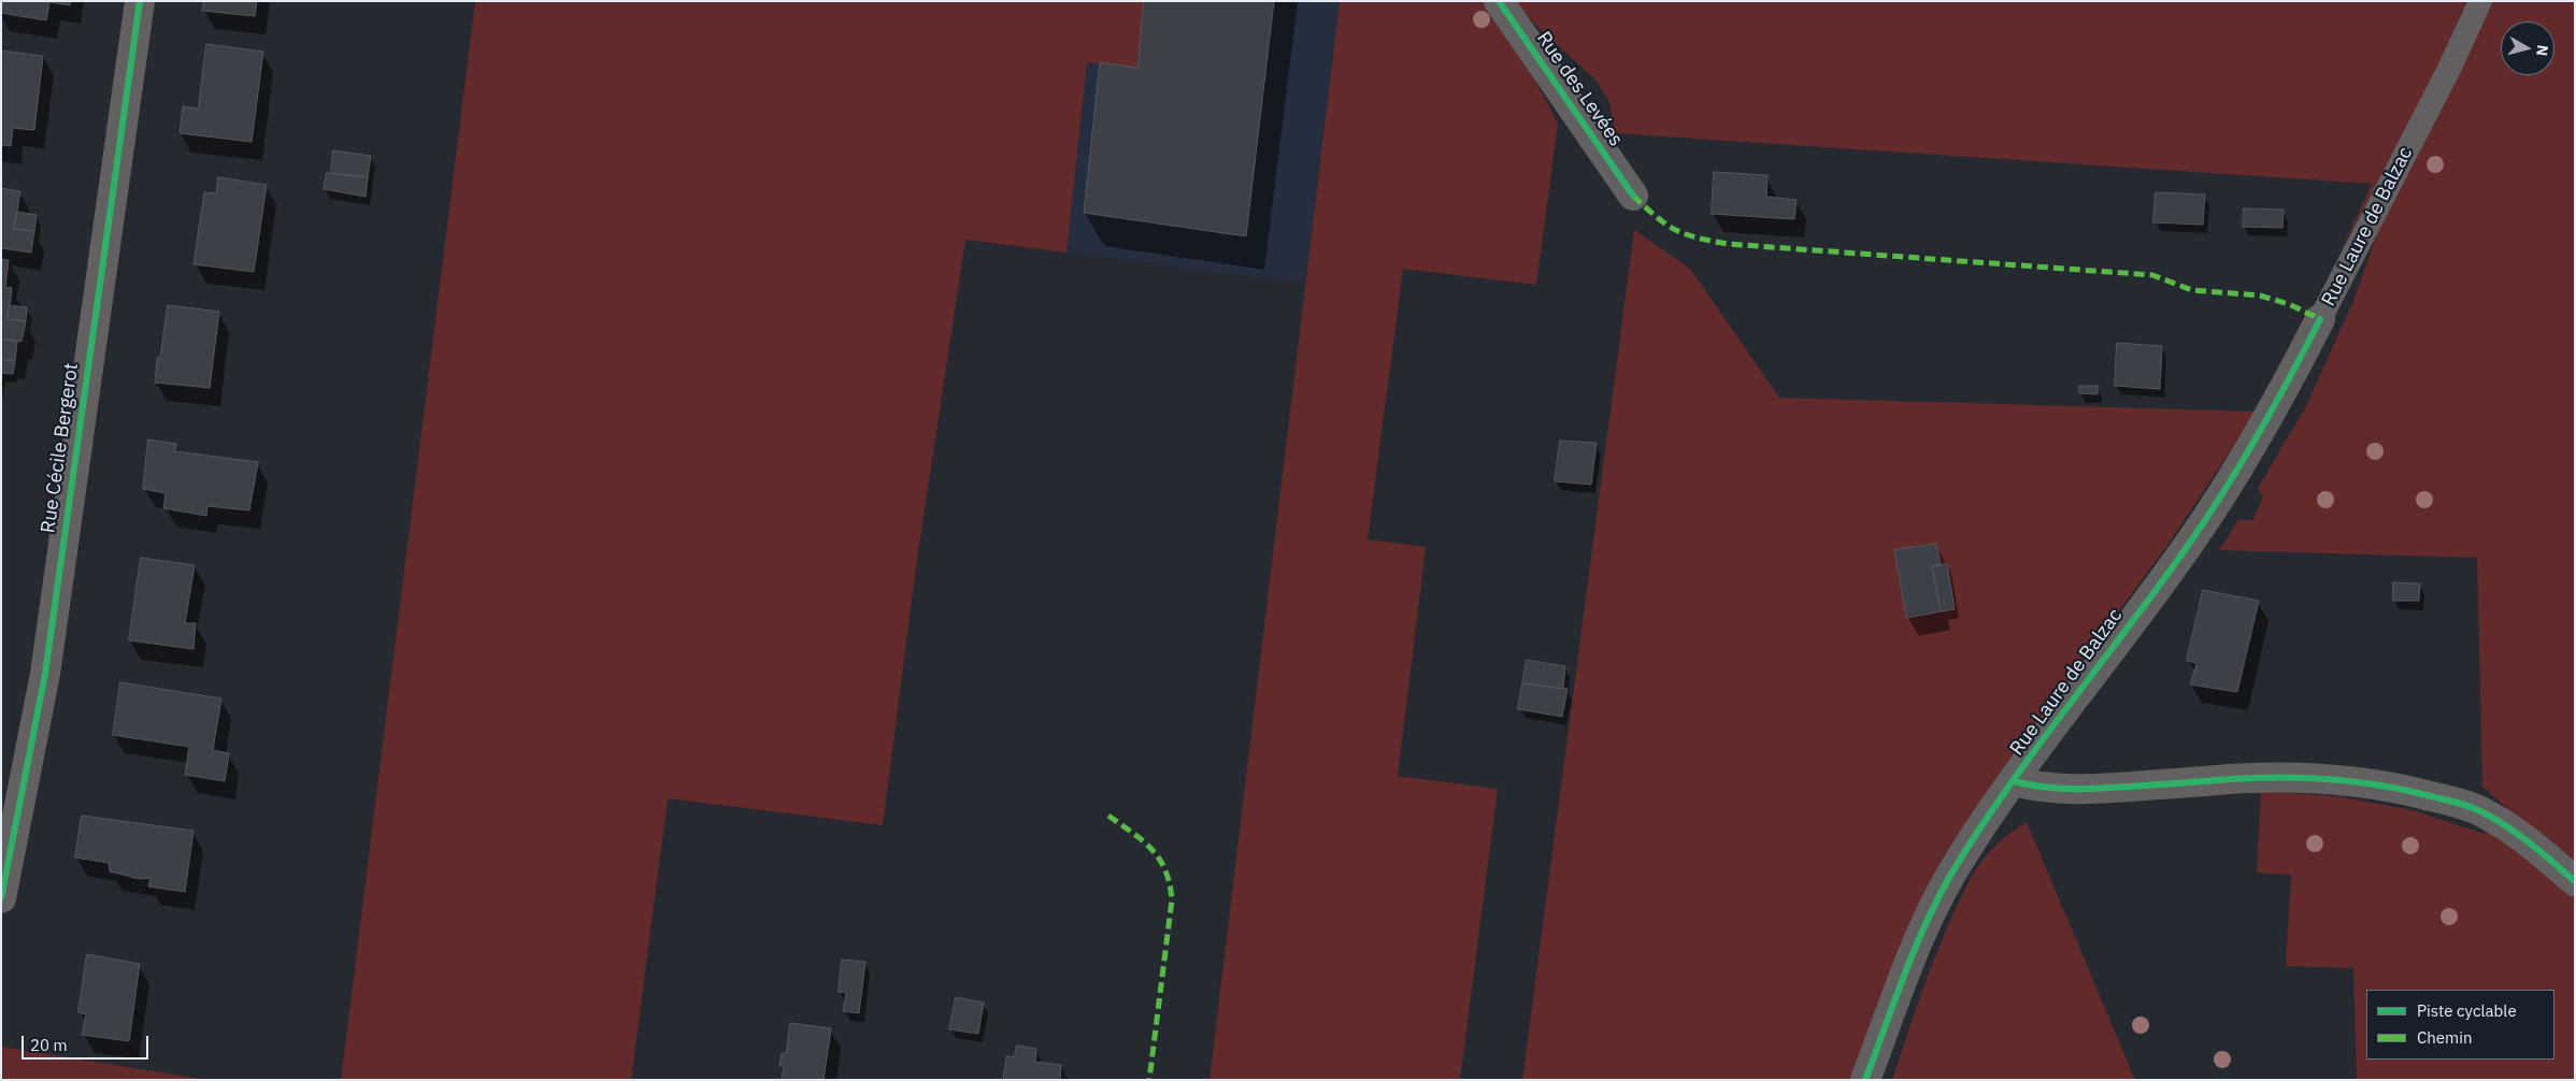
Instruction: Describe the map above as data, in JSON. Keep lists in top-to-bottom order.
{
  "streets": {
    "street": ["Rue des Levées", "Rue Laure de Balzac", "Rue Cécile Bergerot"]
  },
  "legend": ["Piste cyclable", "Chemin"],
  "scale_bar": "20 m",
  "north": "right"
}
